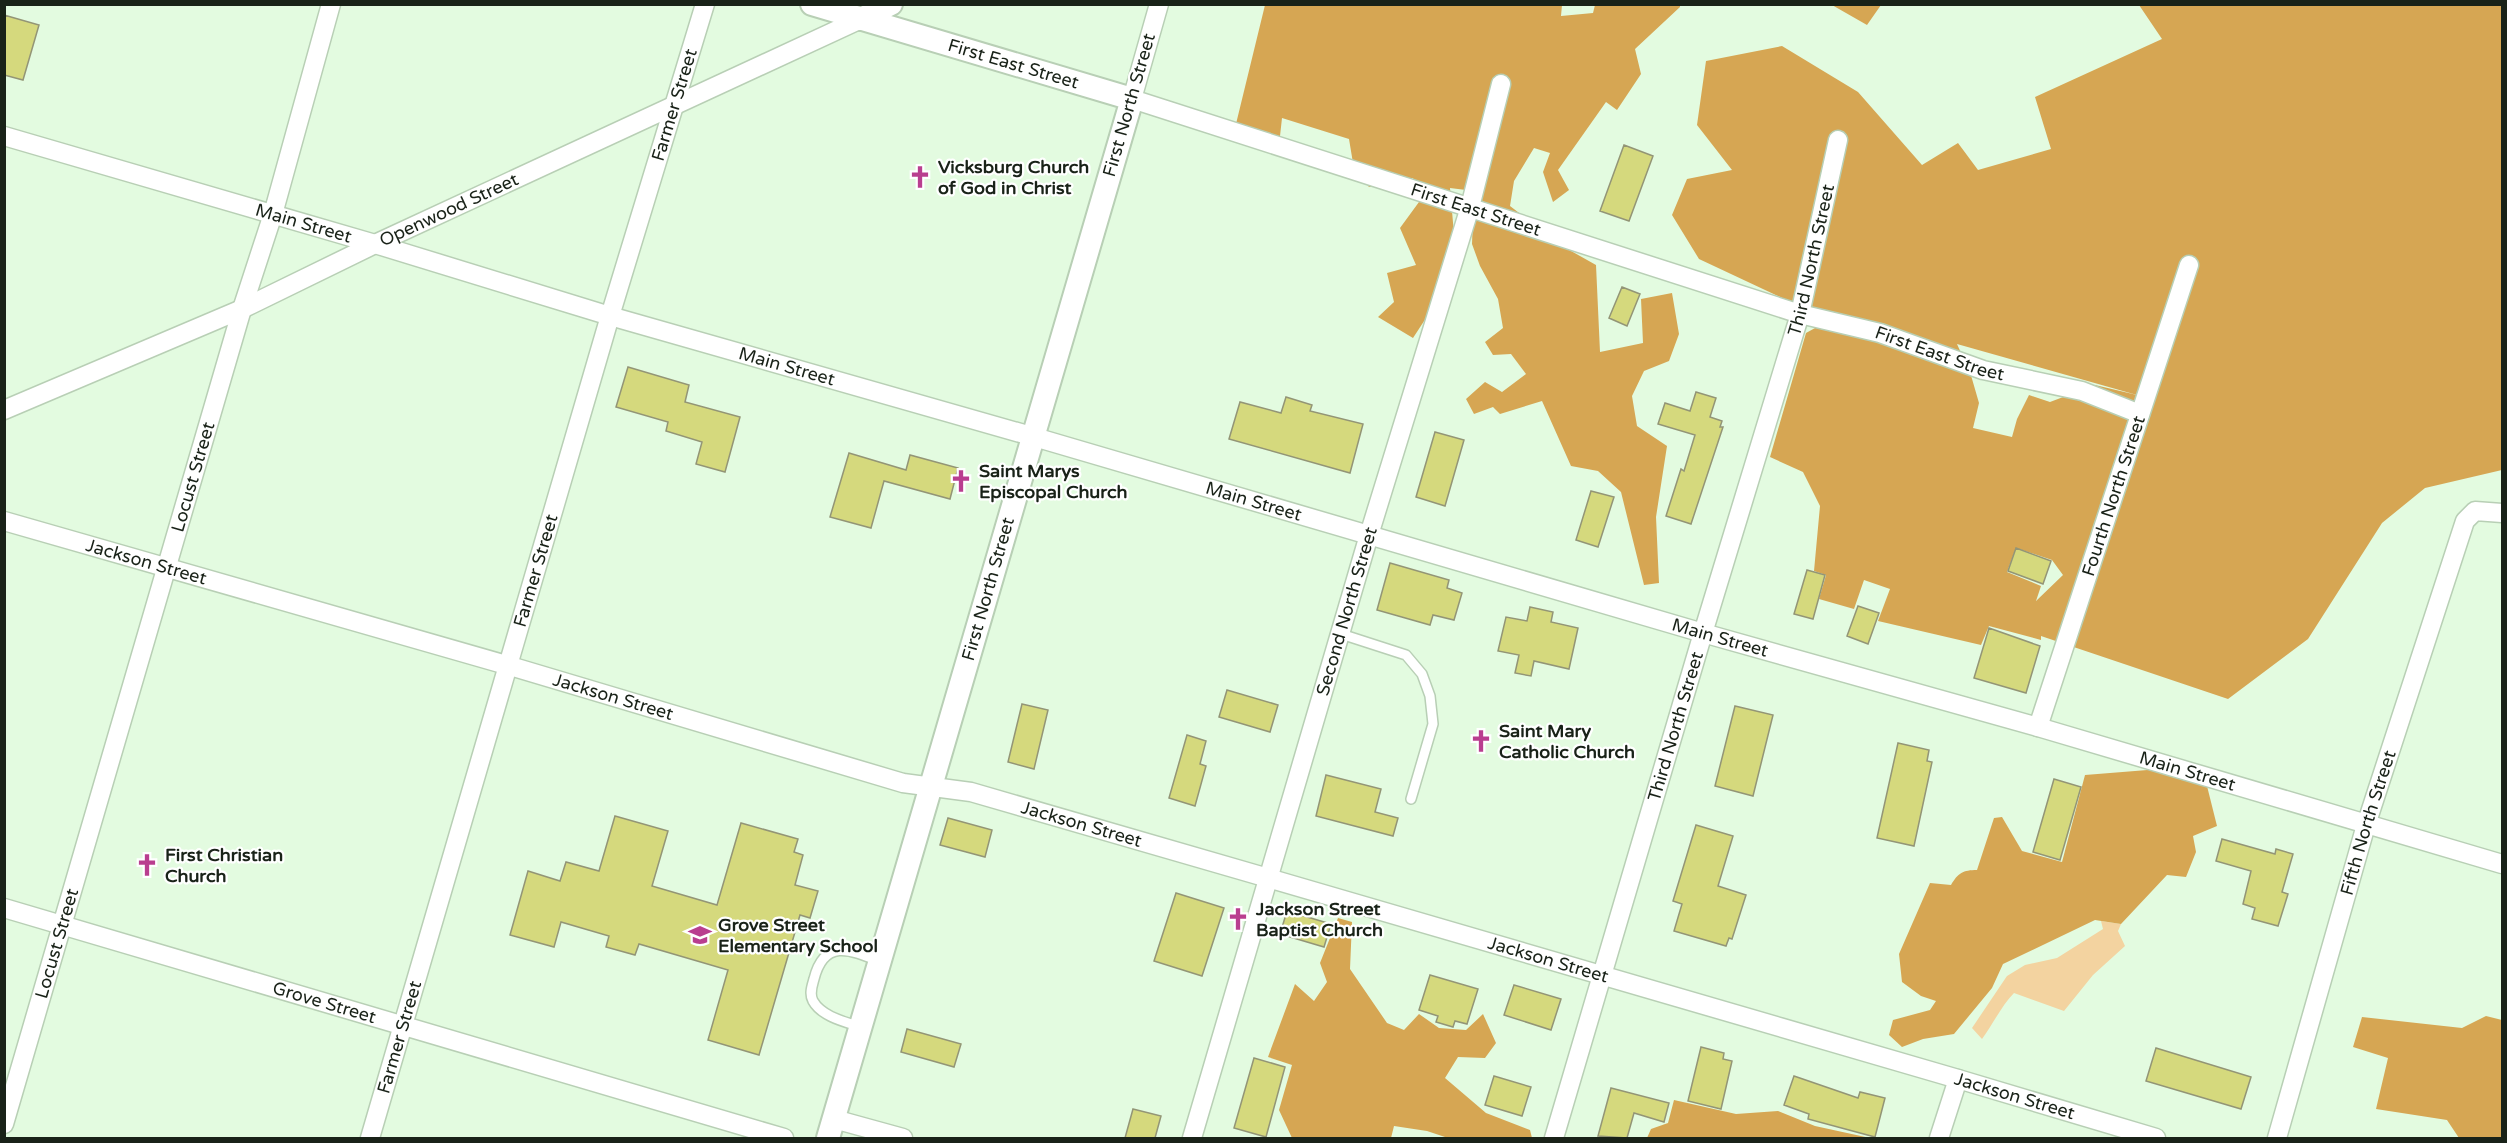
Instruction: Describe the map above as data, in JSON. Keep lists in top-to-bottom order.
{
  "streets": {
    "street": [
      "First East Street",
      "Farmer Street",
      "First North Street",
      "Openwood Street",
      "Main Street",
      "Third North Street",
      "Locust Street",
      "Fourth North Street",
      "Jackson Street",
      "Second North Street",
      "Fifth North Street",
      "Grove Street"
    ]
  },
  "crossings": [
    ["First East Street", "First North Street"],
    ["First East Street", "Openwood Street"],
    ["First East Street", "Third North Street"],
    ["First East Street", "Fourth North Street"],
    ["First East Street", "Second North Street"],
    ["Farmer Street", "Openwood Street"],
    ["Farmer Street", "Main Street"],
    ["Farmer Street", "Jackson Street"],
    ["Farmer Street", "Grove Street"],
    ["First North Street", "Main Street"],
    ["First North Street", "Jackson Street"],
    ["Openwood Street", "Main Street"],
    ["Openwood Street", "Locust Street"],
    ["Main Street", "Third North Street"],
    ["Main Street", "Locust Street"],
    ["Main Street", "Fourth North Street"],
    ["Main Street", "Second North Street"],
    ["Main Street", "Fifth North Street"],
    ["Third North Street", "Jackson Street"],
    ["Locust Street", "Jackson Street"],
    ["Locust Street", "Grove Street"],
    ["Jackson Street", "Second North Street"]
  ],
  "places": {
    "church": [
      "Vicksburg Church of God in Christ",
      "Saint Marys Episcopal Church",
      "Saint Mary Catholic Church",
      "First Christian Church",
      "Jackson Street Baptist Church"
    ],
    "school or university": ["Grove Street Elementary School"]
  }
}
